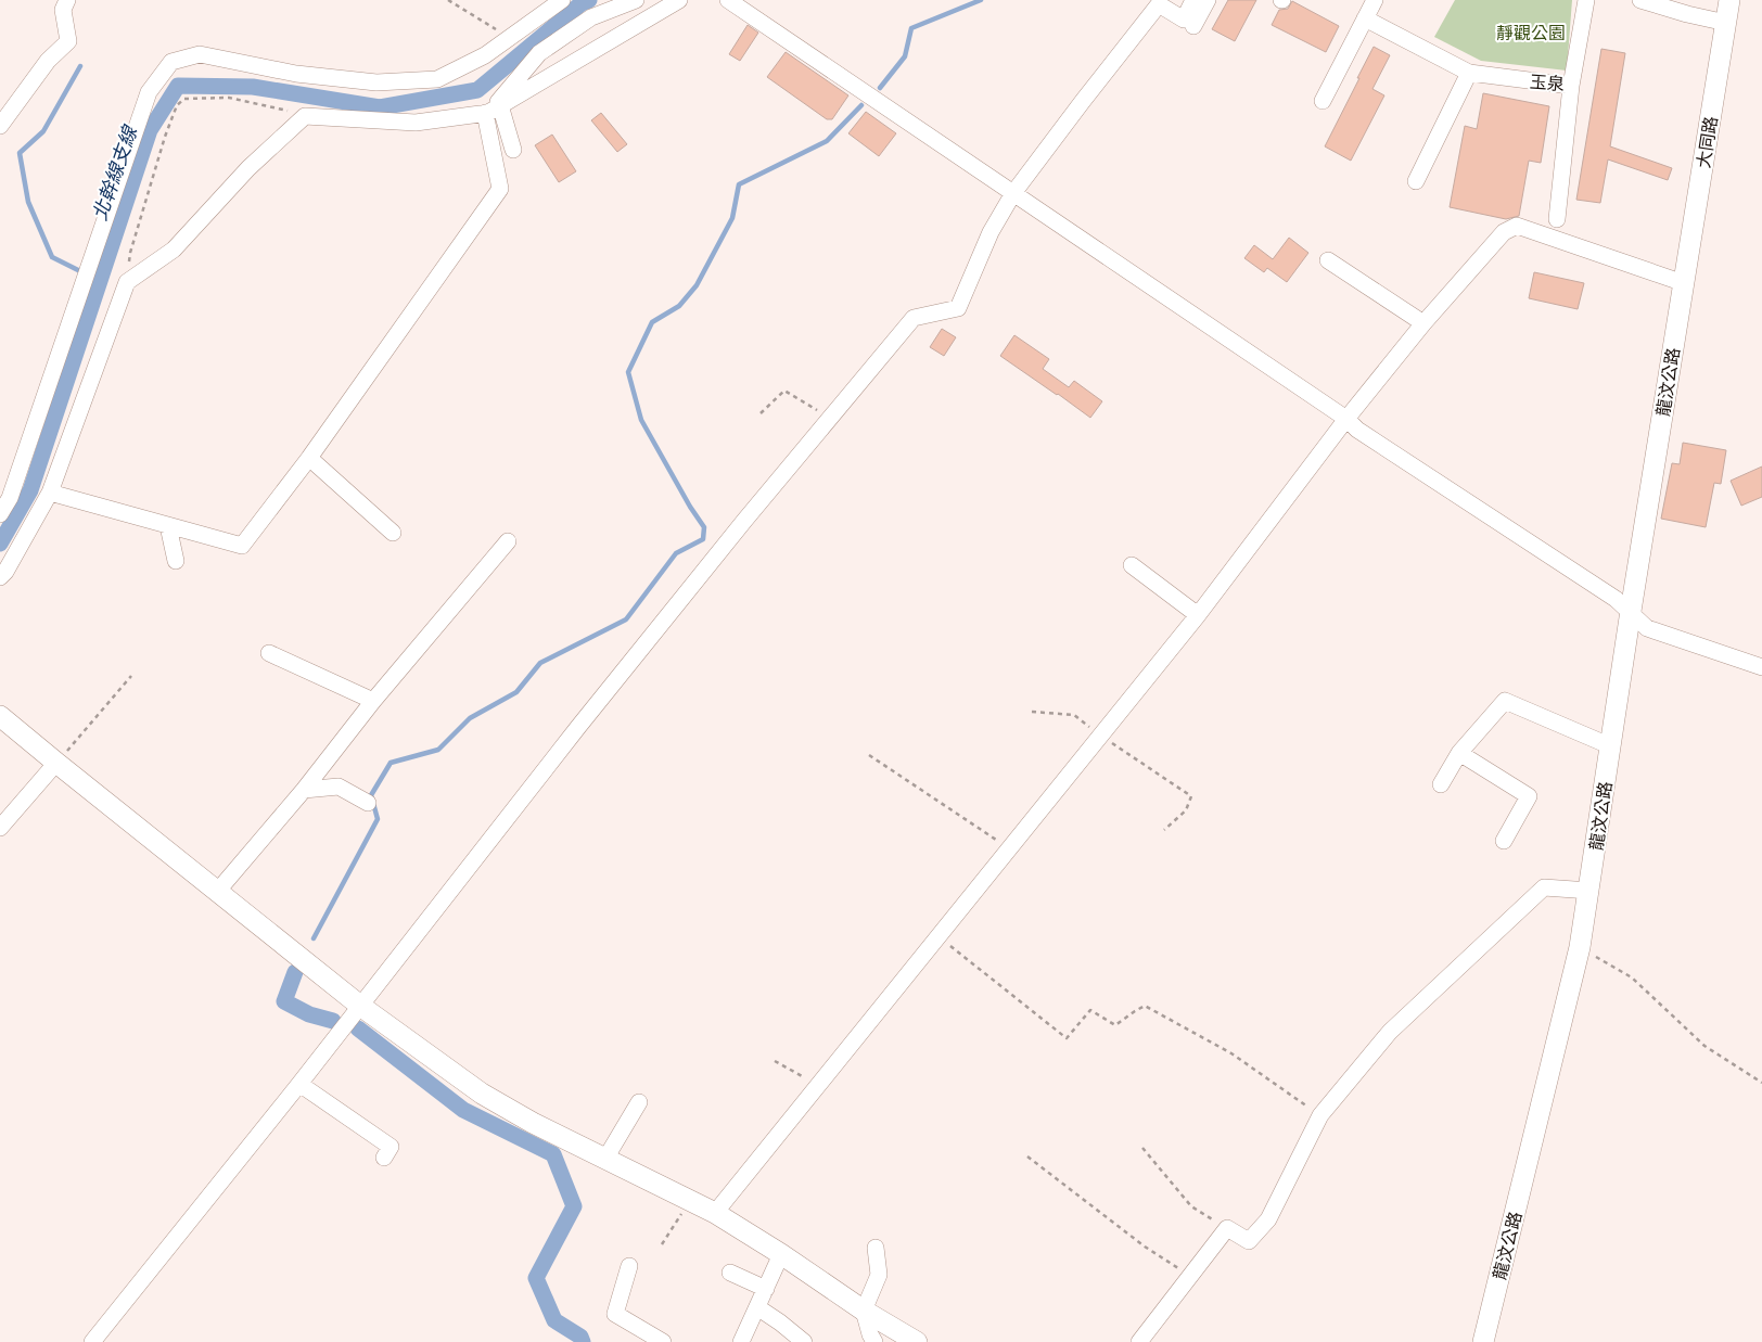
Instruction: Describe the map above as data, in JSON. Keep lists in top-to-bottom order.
{
  "streets": {
    "main road": ["大同路", "龍汶公路"],
    "street": ["玉泉"]
  },
  "crossings": [
    ["大同路", "龍汶公路"]
  ],
  "water": ["北幹線支線"],
  "parks": ["靜觀公園"]
}
